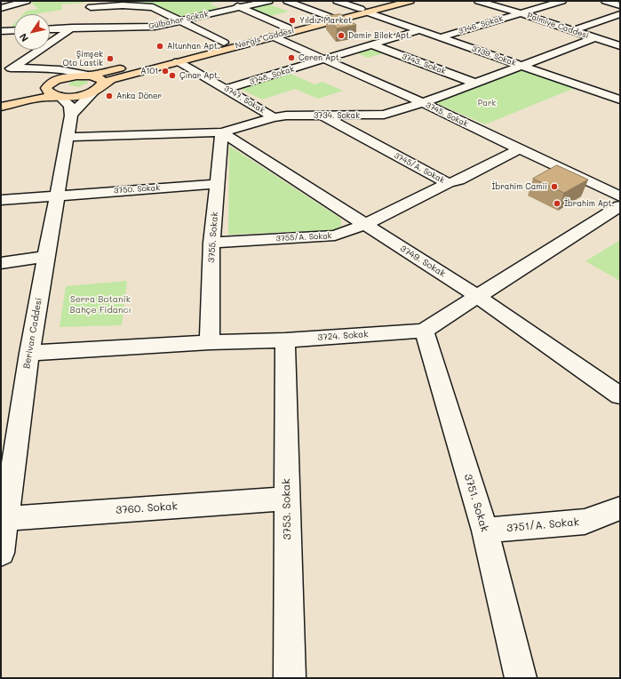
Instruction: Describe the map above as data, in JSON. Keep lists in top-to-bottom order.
{
  "streets": {
    "main road": ["Nergis Caddesi"],
    "street": [
      "Gülbahar Sokak",
      "3746. Sokak",
      "Palmiye Caddesi",
      "3739. Sokak",
      "3743. Sokak",
      "3748. Sokak",
      "3747. Sokak",
      "3745. Sokak",
      "3734. Sokak",
      "3745/A. Sokak",
      "3750. Sokak",
      "3755. Sokak",
      "3755/A. Sokak",
      "3749. Sokak",
      "Berivan Caddesi",
      "3724. Sokak",
      "3751. Sokak",
      "3760. Sokak",
      "3753. Sokak",
      "3751/A. Sokak"
    ]
  },
  "crossings": [
    ["3746. Sokak", "Palmiye Caddesi"],
    ["3746. Sokak", "3739. Sokak"],
    ["Palmiye Caddesi", "3734. Sokak"],
    ["Nergis Caddesi", "3739. Sokak"],
    ["Nergis Caddesi", "3747. Sokak"],
    ["Nergis Caddesi", "3745. Sokak"],
    ["3739. Sokak", "3748. Sokak"],
    ["3739. Sokak", "3734. Sokak"],
    ["3743. Sokak", "3748. Sokak"],
    ["3743. Sokak", "3734. Sokak"],
    ["3748. Sokak", "3747. Sokak"],
    ["3748. Sokak", "3745. Sokak"],
    ["3747. Sokak", "3734. Sokak"],
    ["3745. Sokak", "3734. Sokak"],
    ["3745. Sokak", "3745/A. Sokak"],
    ["3734. Sokak", "3745/A. Sokak"],
    ["3734. Sokak", "3755. Sokak"],
    ["3734. Sokak", "3749. Sokak"],
    ["3734. Sokak", "Berivan Caddesi"],
    ["3745/A. Sokak", "3755/A. Sokak"],
    ["3750. Sokak", "3755. Sokak"],
    ["3750. Sokak", "Berivan Caddesi"],
    ["3755. Sokak", "3755/A. Sokak"],
    ["3755. Sokak", "3749. Sokak"],
    ["3755. Sokak", "3724. Sokak"],
    ["3755/A. Sokak", "3749. Sokak"],
    ["3749. Sokak", "3724. Sokak"],
    ["Berivan Caddesi", "3724. Sokak"],
    ["Berivan Caddesi", "3760. Sokak"],
    ["3724. Sokak", "3751. Sokak"],
    ["3724. Sokak", "3753. Sokak"],
    ["3751. Sokak", "3751/A. Sokak"],
    ["3760. Sokak", "3753. Sokak"]
  ],
  "parks": ["Park", "Serra Botanik Bahçe Fidancı"],
  "places": [
    "Yıldız Market",
    "Demir Bilek Apt.",
    "Altunhan Apt.",
    "Ceren Apt.",
    "Şimşek Oto Lastik",
    "A101",
    "Çınar Apt.",
    "Anka Döner",
    "İbrahim Camii",
    "İbrahim Apt."
  ],
  "north": "bottom left"
}
